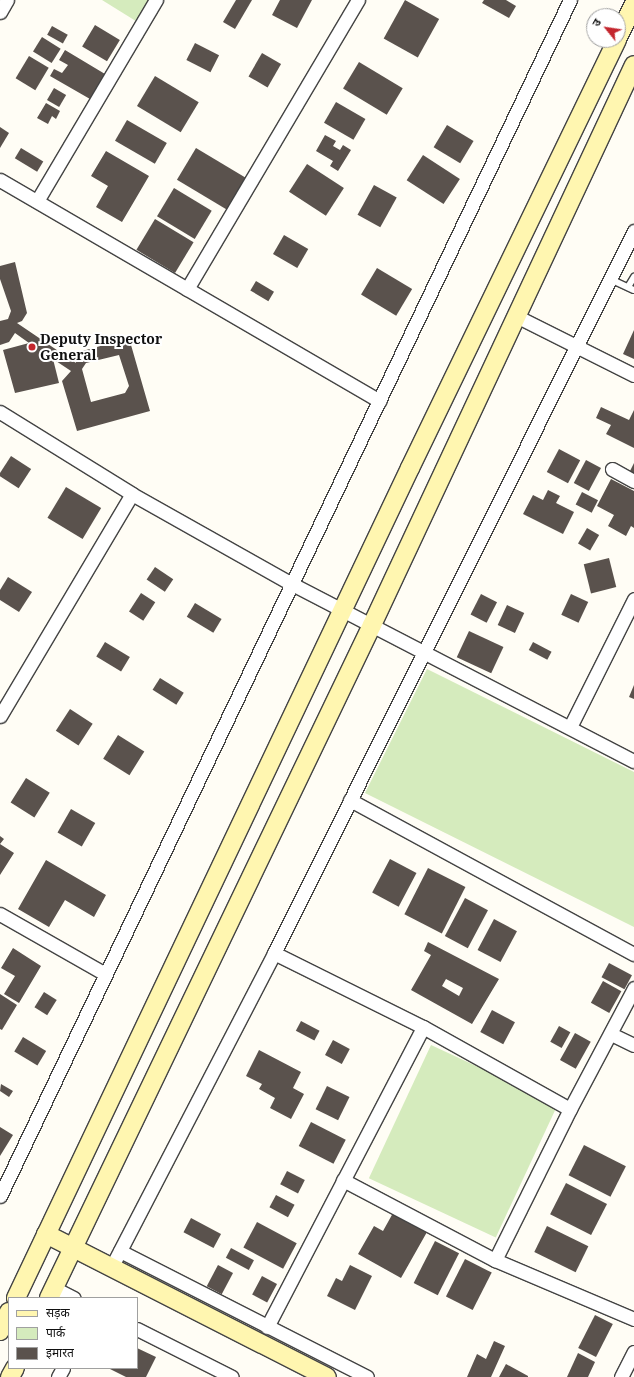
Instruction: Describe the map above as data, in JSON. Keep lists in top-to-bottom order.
{
  "places": ["Deputy Inspector General"],
  "legend": ["सड़क", "पार्क", "इमारत"],
  "north": "top left"
}
